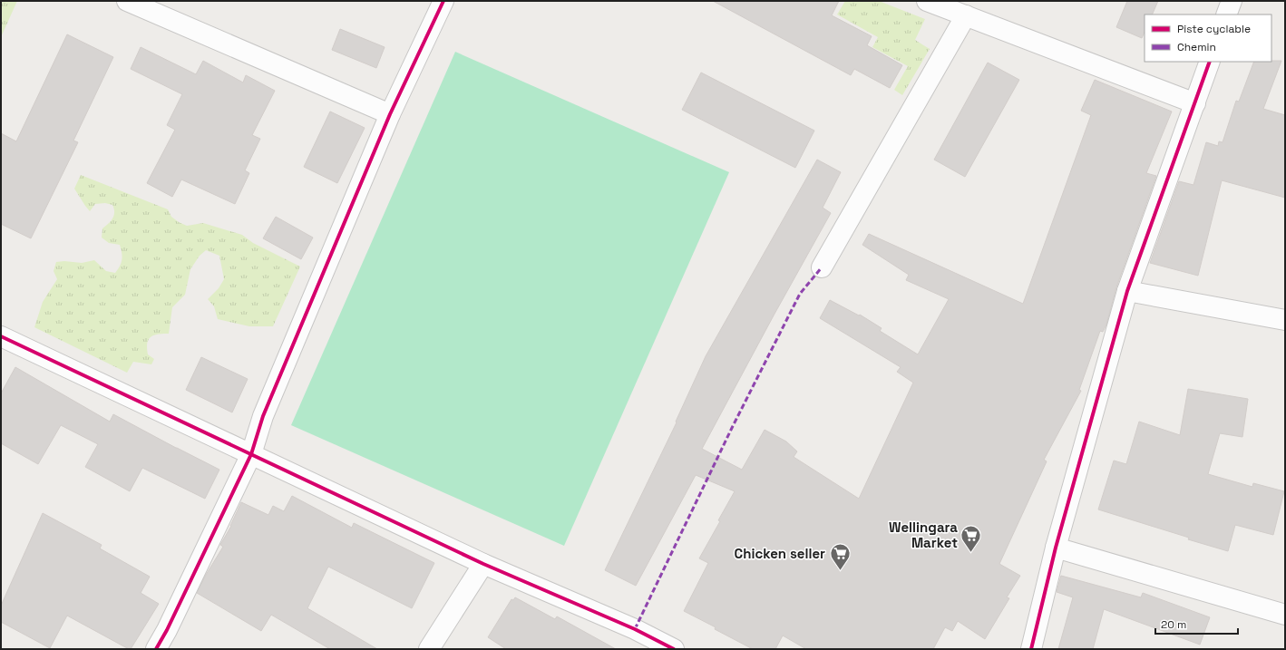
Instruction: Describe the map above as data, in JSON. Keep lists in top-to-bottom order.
{
  "places": {
    "supermarket": ["Wellingara Market", "Chicken seller"]
  },
  "legend": ["Piste cyclable", "Chemin"],
  "scale_bar": "20 m"
}
